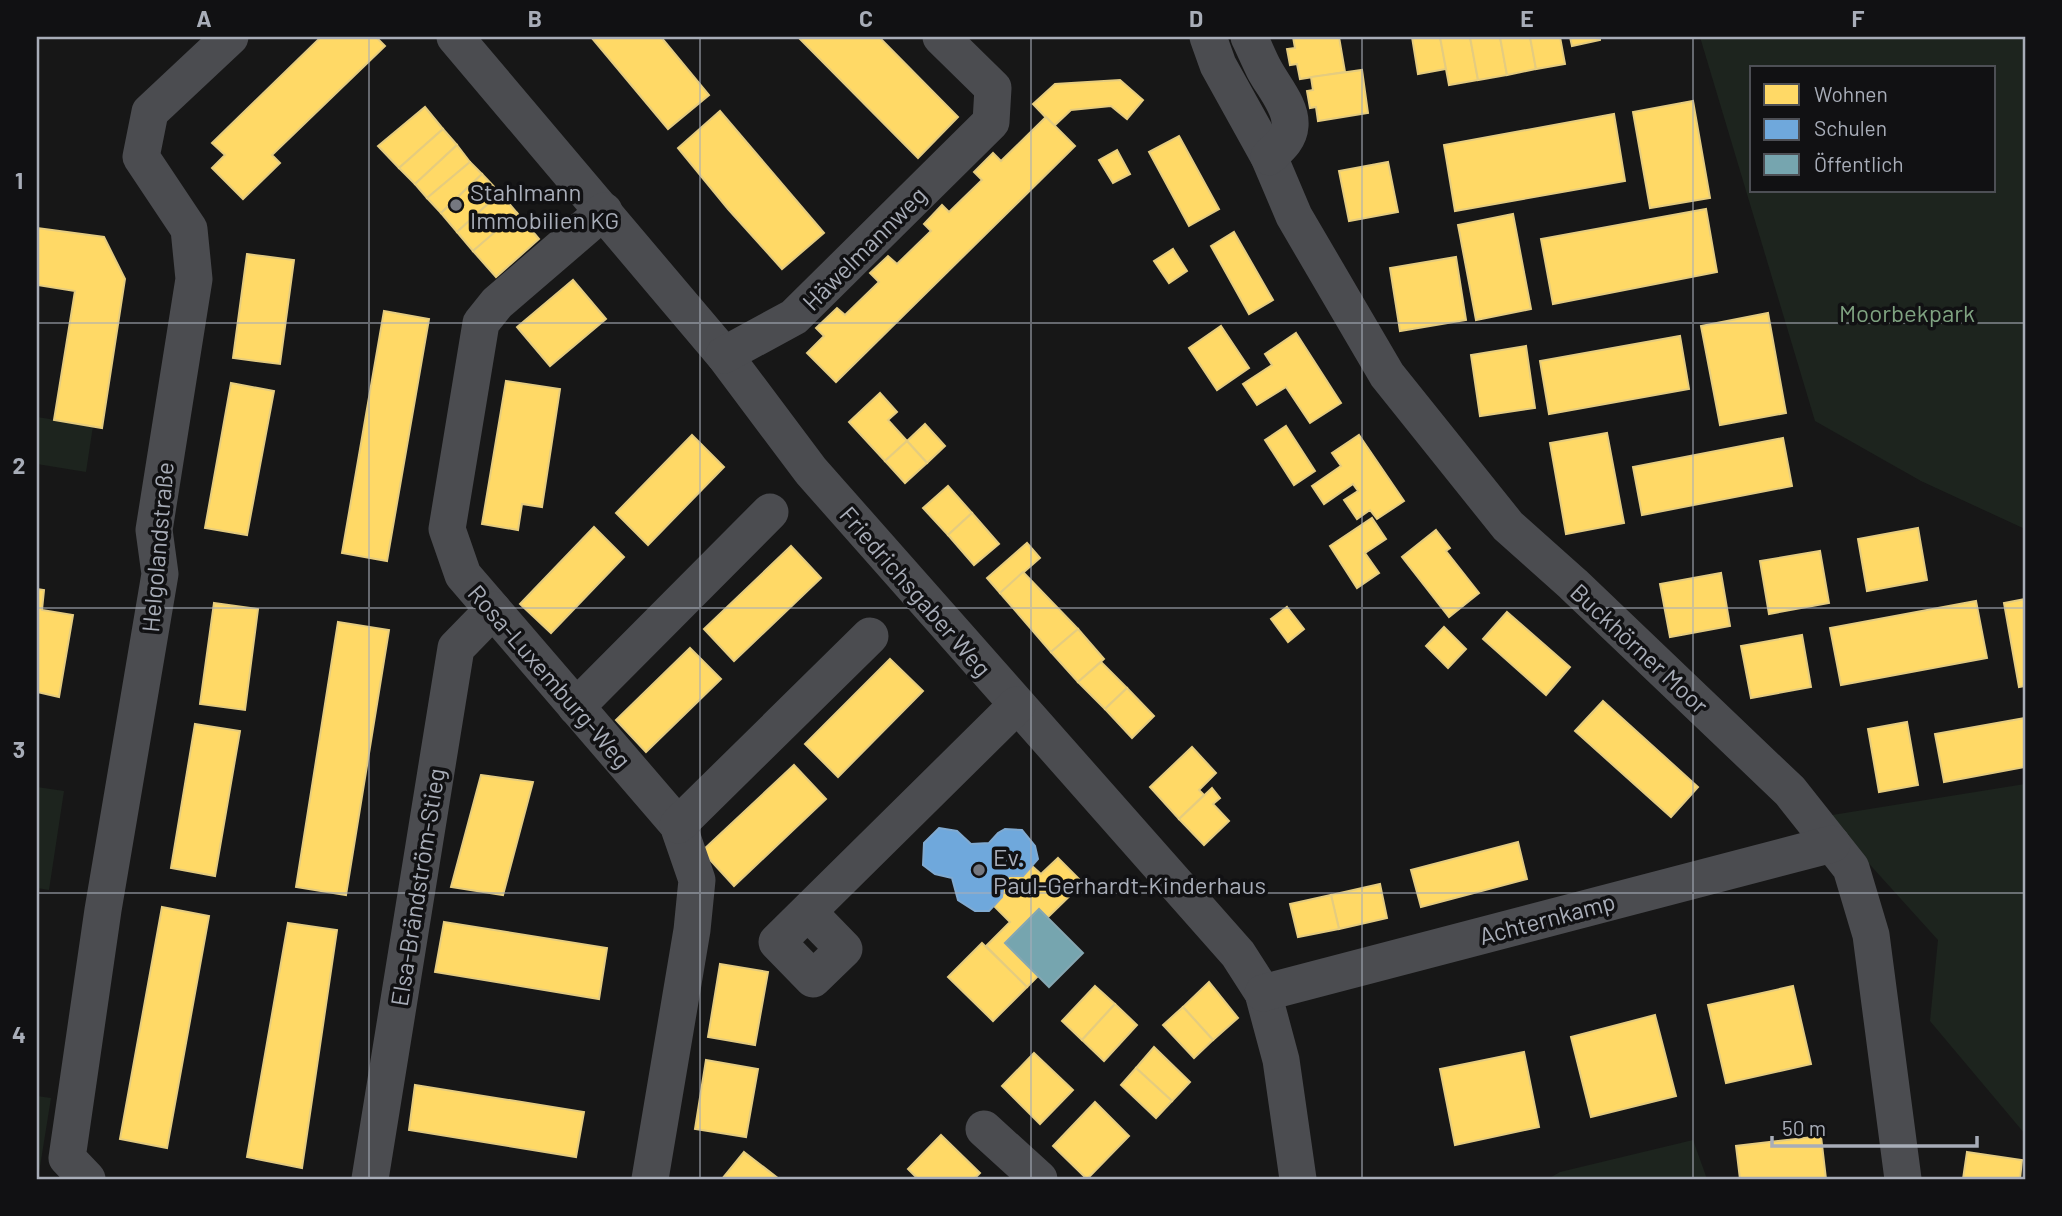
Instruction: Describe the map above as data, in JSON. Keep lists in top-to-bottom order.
{
  "streets": {
    "street": [
      "Häwelmannweg",
      "Helgolandstraße",
      "Friedrichsgaber Weg",
      "Buckhörner Moor",
      "Rosa-Luxemburg-Weg",
      "Elsa-Brändström-Stieg",
      "Achternkamp"
    ]
  },
  "crossings": [
    ["Häwelmannweg", "Friedrichsgaber Weg"],
    ["Friedrichsgaber Weg", "Rosa-Luxemburg-Weg"],
    ["Friedrichsgaber Weg", "Achternkamp"],
    ["Buckhörner Moor", "Achternkamp"],
    ["Rosa-Luxemburg-Weg", "Elsa-Brändström-Stieg"]
  ],
  "parks": ["Moorbekpark"],
  "places": ["Stahlmann Immobilien KG", "Ev. Paul-Gerhardt-Kinderhaus"],
  "legend": ["Wohnen", "Schulen", "Öffentlich"],
  "scale_bar": "50 m",
  "grid": {
    "columns": [
      "A",
      "B",
      "C",
      "D",
      "E",
      "F"
    ],
    "rows": [
      "1",
      "2",
      "3",
      "4"
    ]
  }
}
